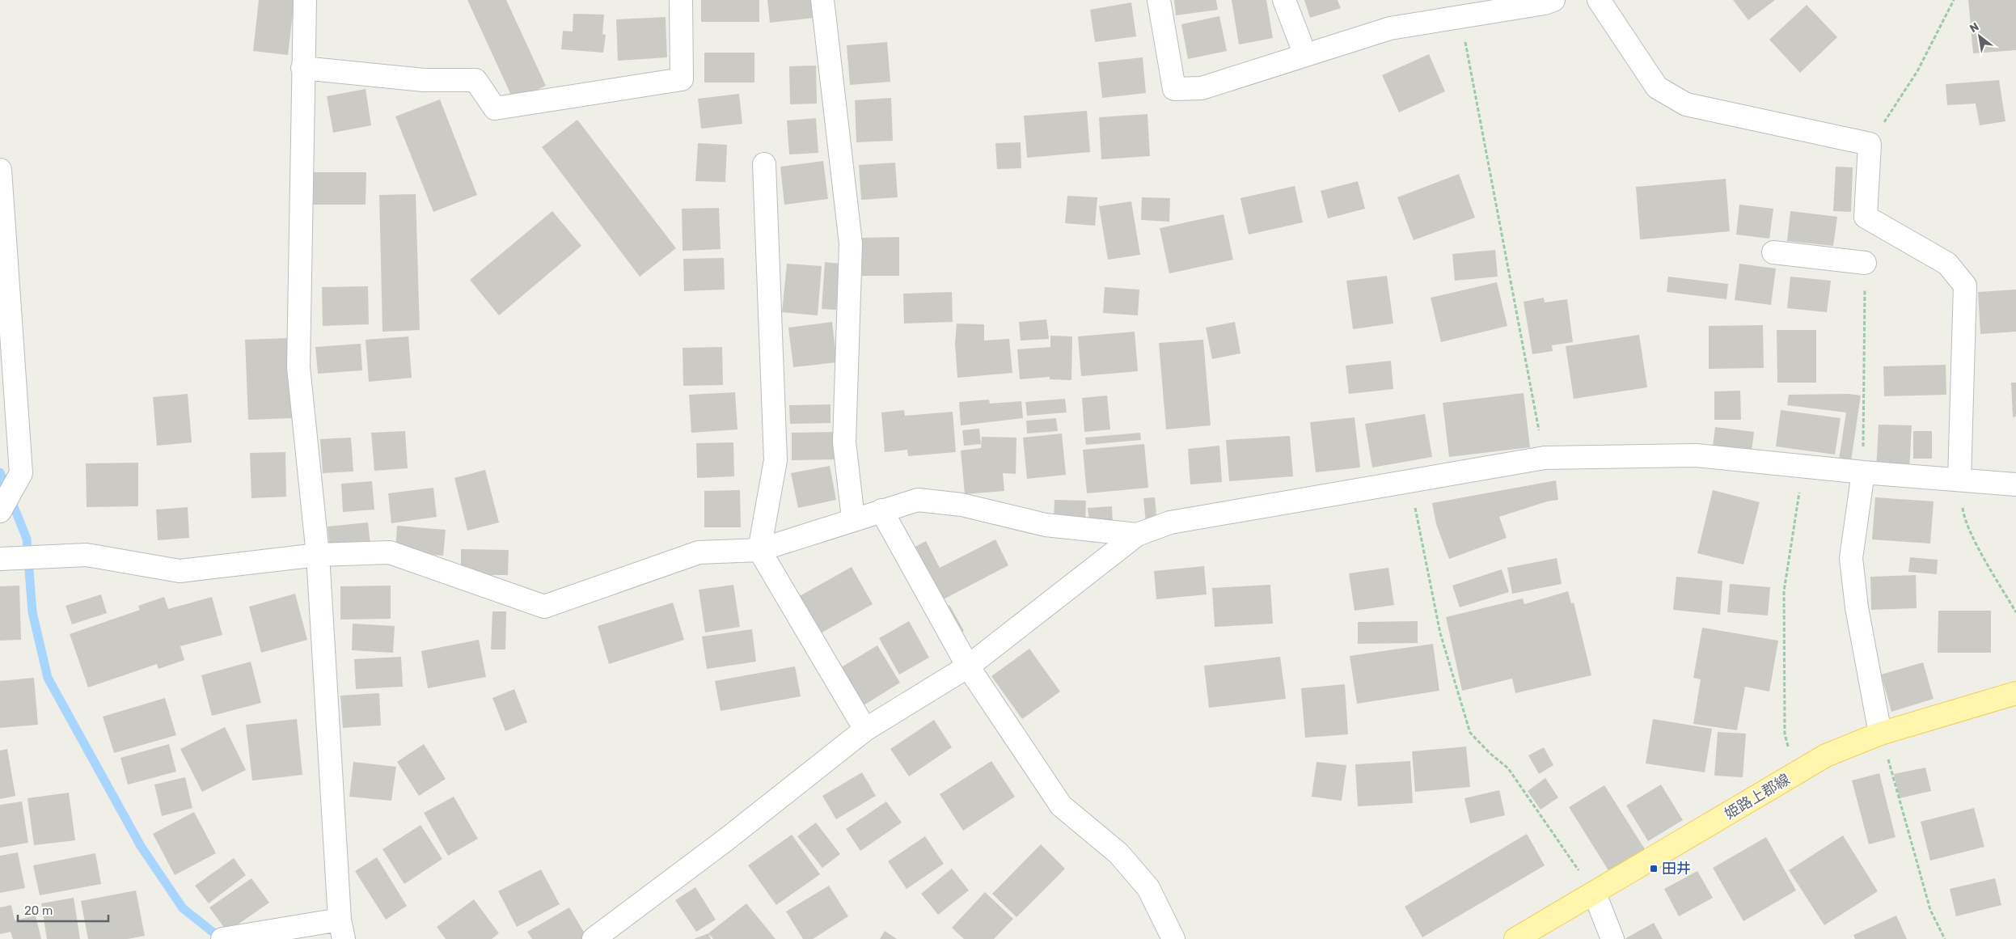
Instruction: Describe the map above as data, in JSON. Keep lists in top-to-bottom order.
{
  "streets": {
    "main road": ["姫路上郡線"]
  },
  "places": {
    "transit": ["田井"]
  },
  "scale_bar": "20 m",
  "north": "top left"
}
